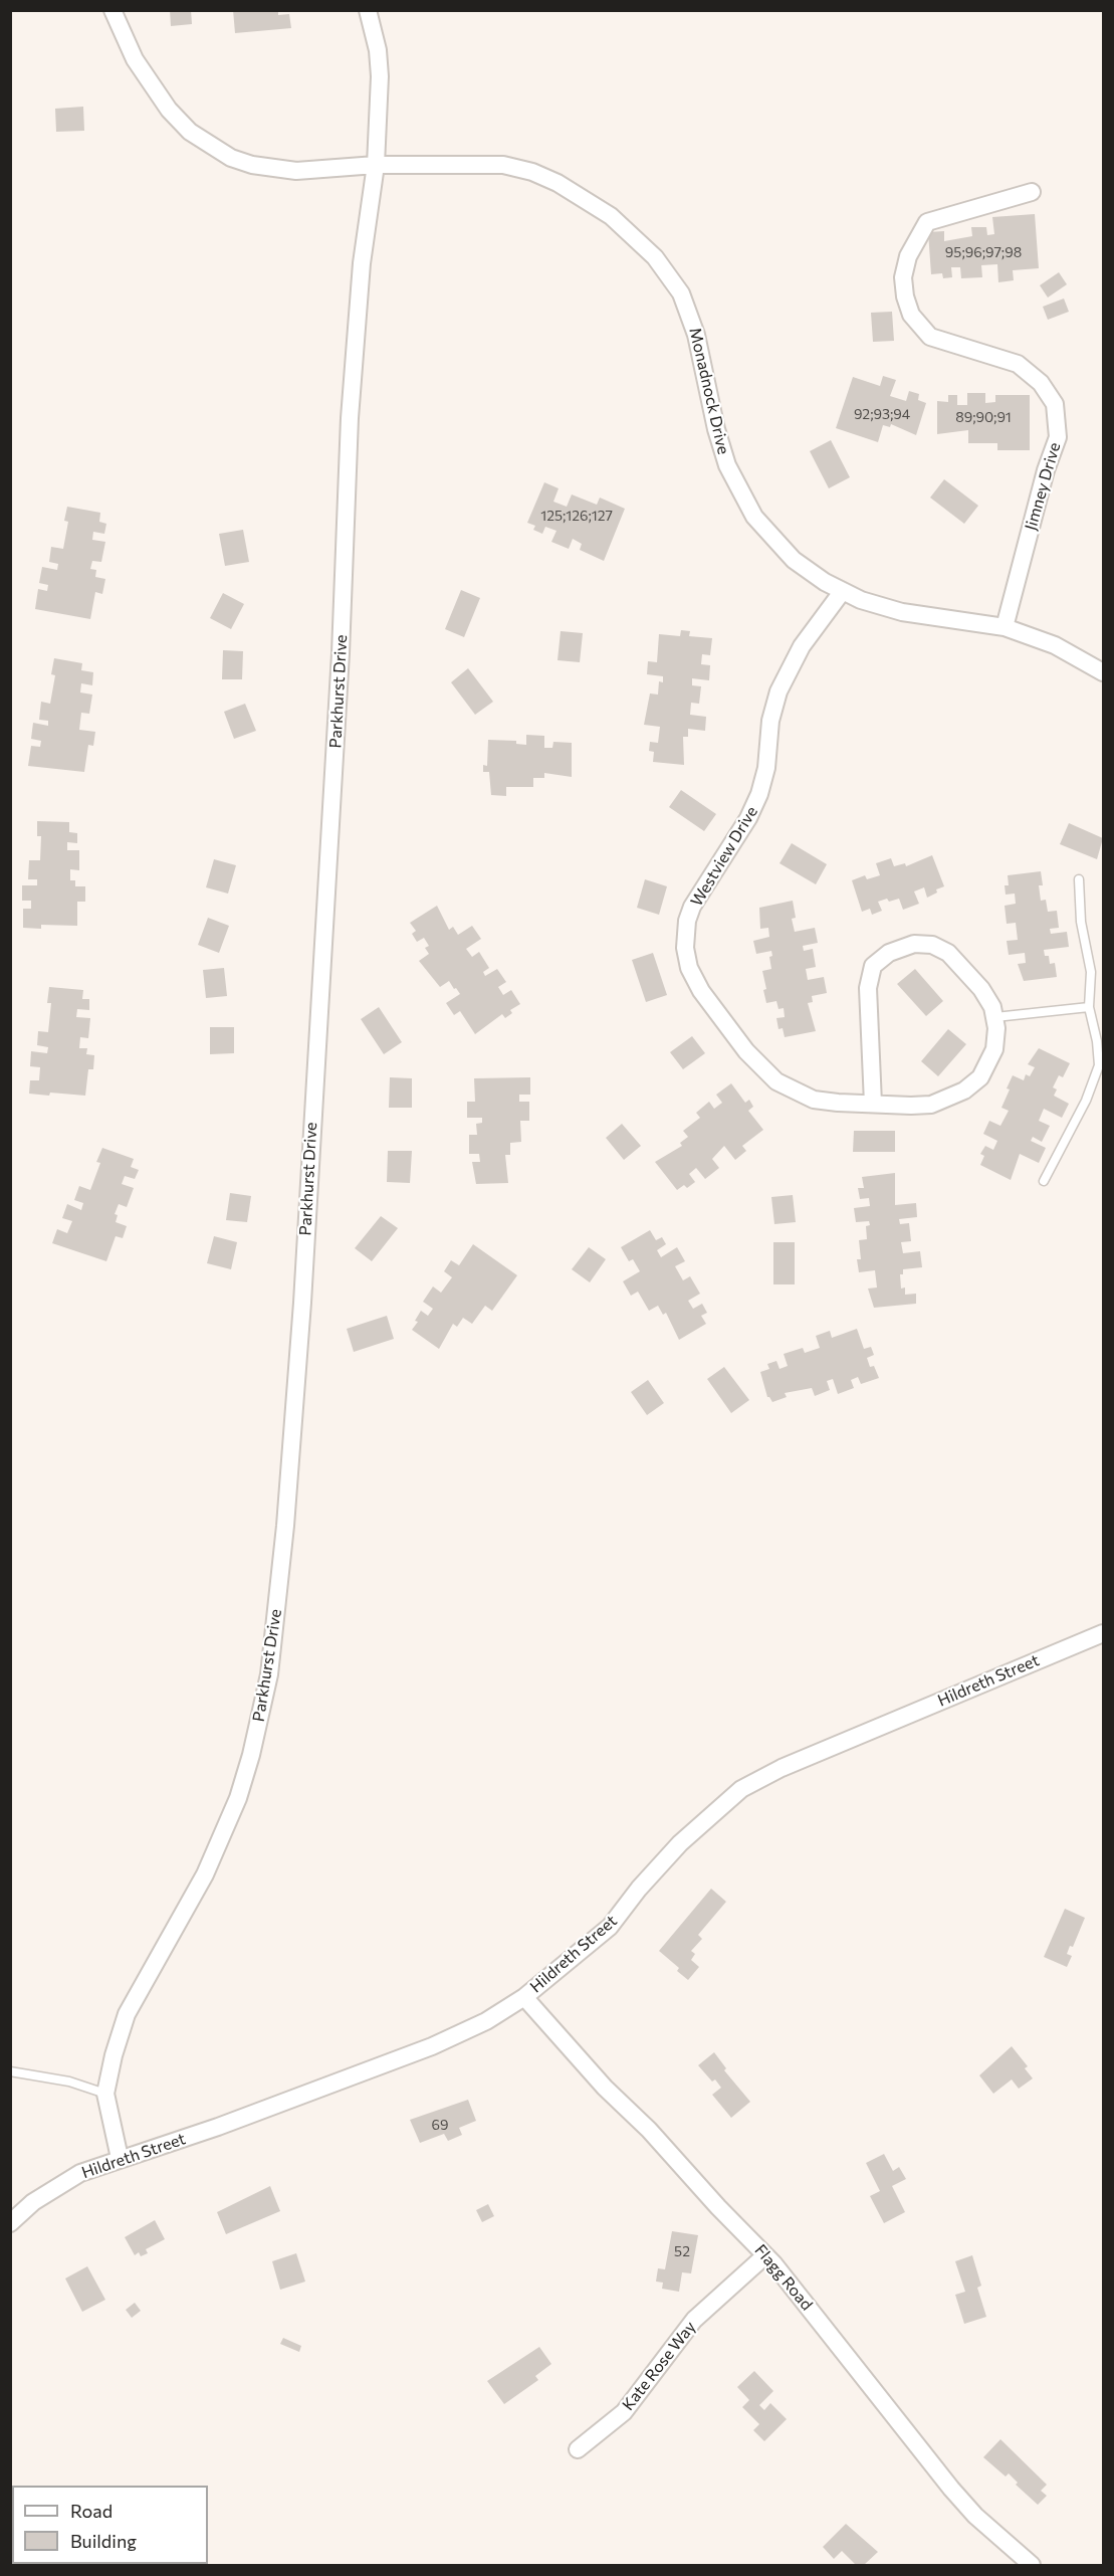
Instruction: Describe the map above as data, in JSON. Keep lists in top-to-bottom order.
{
  "streets": {
    "street": [
      "Monadnock Drive",
      "Jimney Drive",
      "Parkhurst Drive",
      "Westview Drive",
      "Hildreth Street",
      "Flagg Road",
      "Kate Rose Way"
    ]
  },
  "crossings": [
    ["Monadnock Drive", "Jimney Drive"],
    ["Monadnock Drive", "Parkhurst Drive"],
    ["Monadnock Drive", "Westview Drive"],
    ["Parkhurst Drive", "Hildreth Street"],
    ["Hildreth Street", "Flagg Road"],
    ["Flagg Road", "Kate Rose Way"]
  ],
  "house_numbers": [
    "95;96;97;98",
    "92;93;94",
    "89;90;91",
    "125;126;127",
    "69",
    "52"
  ],
  "legend": ["Road", "Building"]
}
